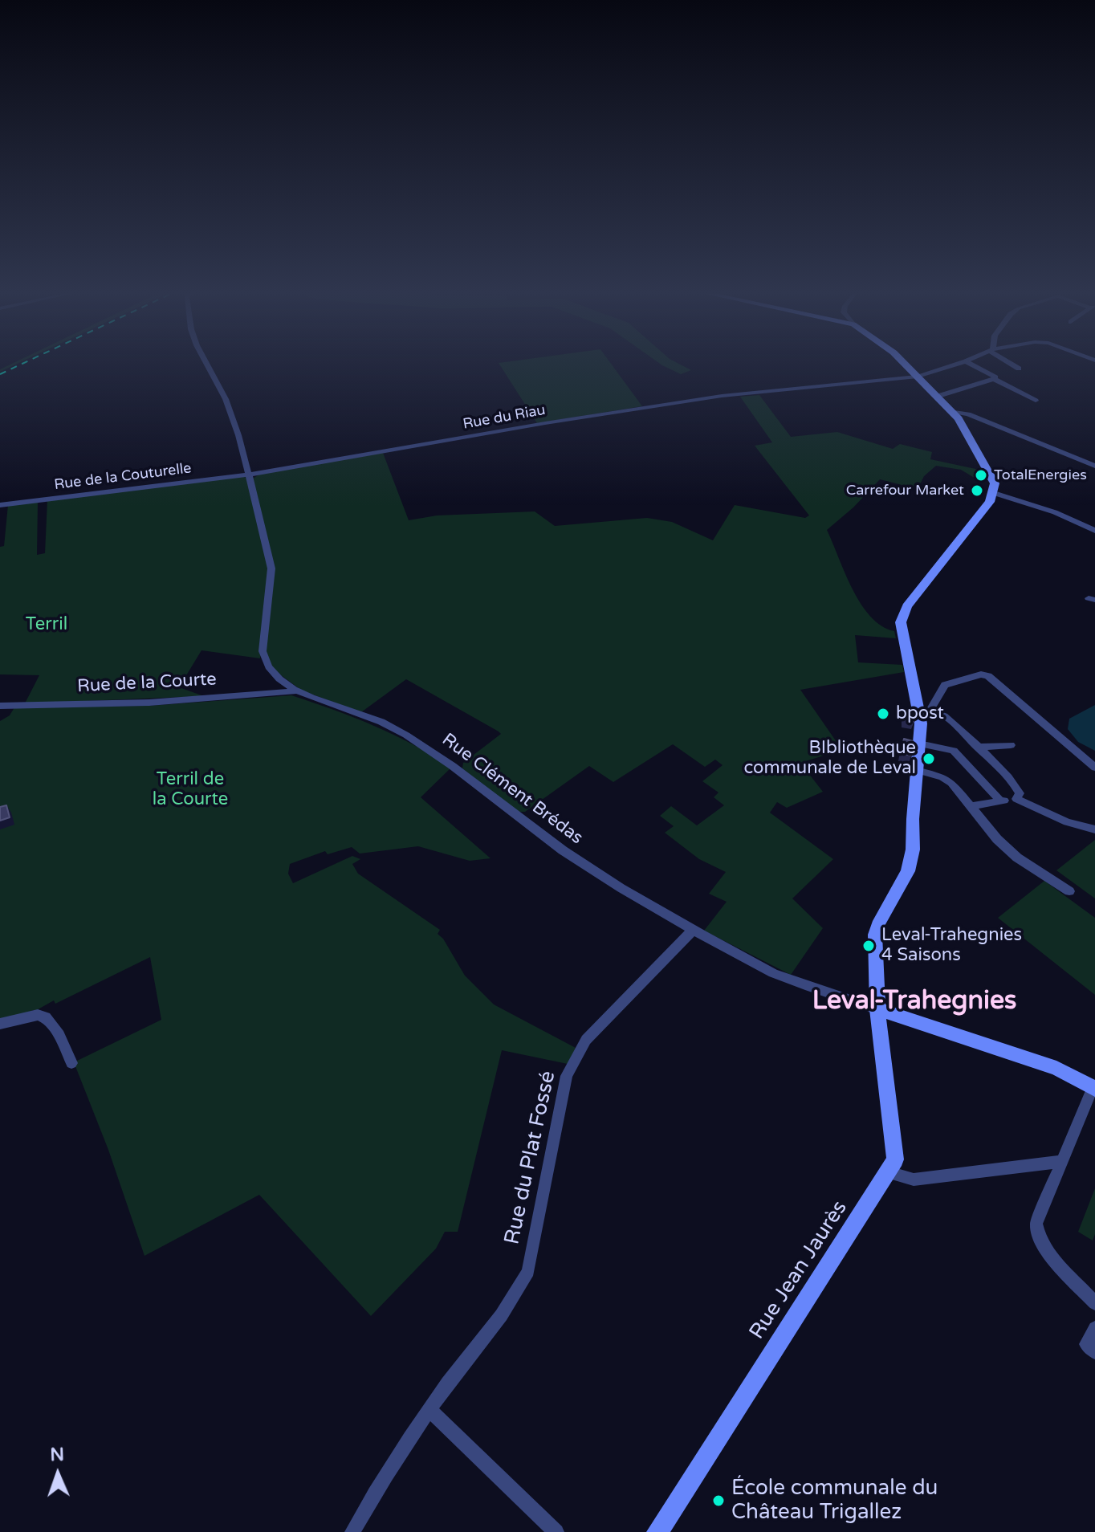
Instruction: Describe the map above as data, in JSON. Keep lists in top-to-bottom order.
{
  "streets": {
    "street": [
      "Rue du Riau",
      "Rue de la Couturelle",
      "Rue de la Courte",
      "Rue Clément Brédas",
      "Rue du Plat Fossé",
      "Rue Jean Jaurès"
    ]
  },
  "crossings": [
    ["Rue du Riau", "Rue de la Couturelle"],
    ["Rue du Riau", "Rue Clément Brédas"],
    ["Rue de la Couturelle", "Rue Clément Brédas"],
    ["Rue de la Courte", "Rue Clément Brédas"],
    ["Rue Clément Brédas", "Rue du Plat Fossé"],
    ["Rue Clément Brédas", "Rue Jean Jaurès"]
  ],
  "districts": ["Leval-Trahegnies"],
  "parks": ["Terril", "Terril de la Courte"],
  "places": [
    "TotalEnergies",
    "Carrefour Market",
    "bpost",
    "BIbliothèque communale de Leval",
    "Leval-Trahegnies 4 Saisons",
    "École communale du Château Trigallez"
  ],
  "north": "top"
}
